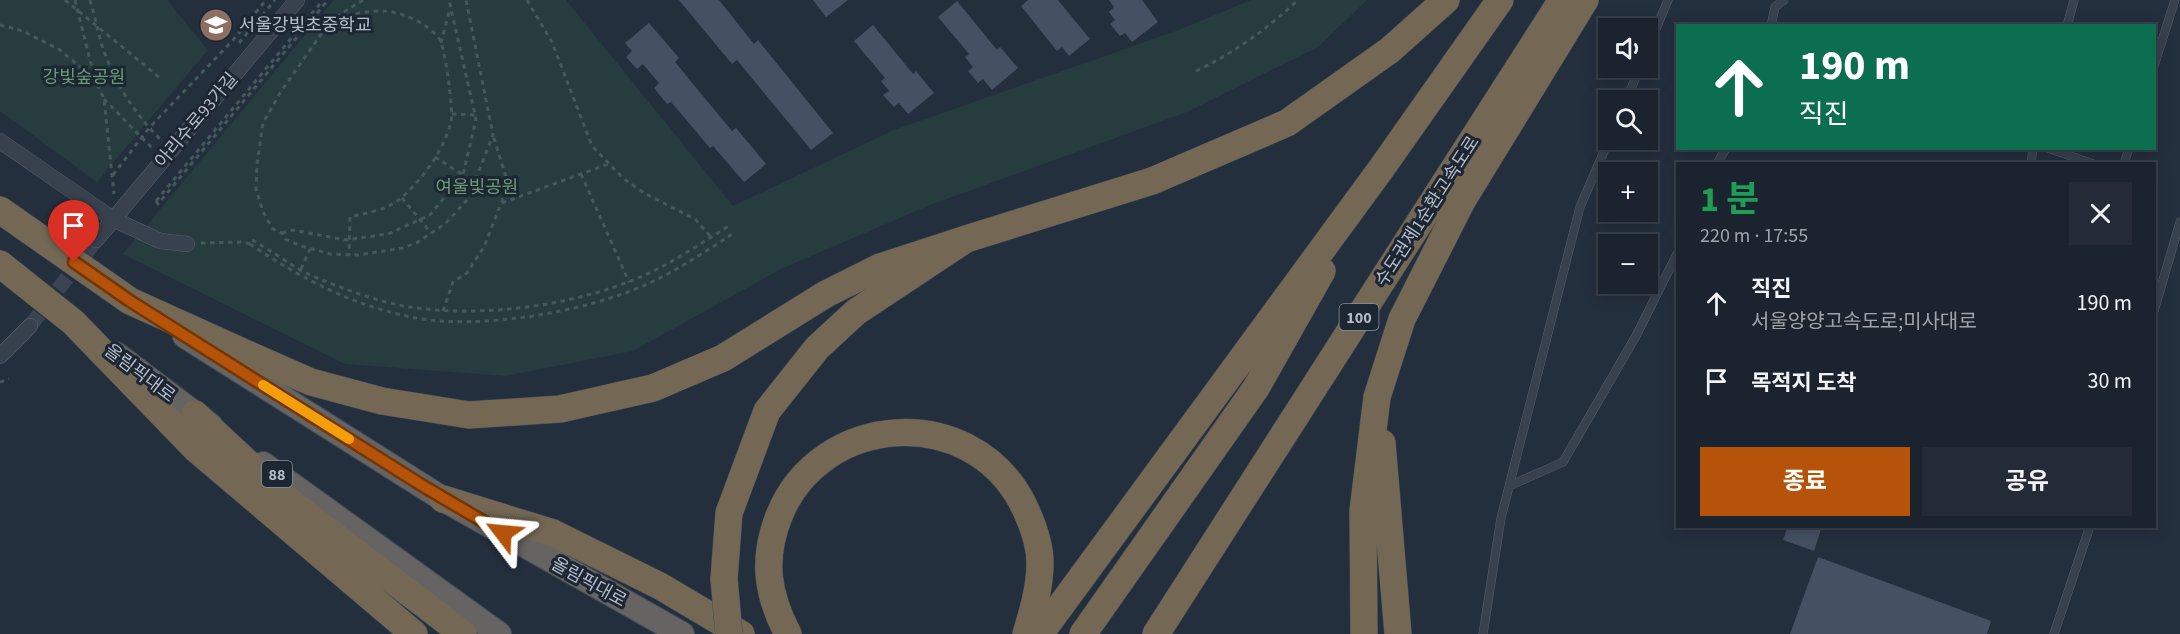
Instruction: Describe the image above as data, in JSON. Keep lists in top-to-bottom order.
{
  "streets": {
    "highway": [
      "수도권제1순환고속도로",
      "100",
      "올림픽대로",
      "88"
    ],
    "street": ["아리수로93가길"]
  },
  "parks": ["강빛숲공원", "여울빛공원"],
  "places": {
    "school or university": ["서울강빛초중학교"]
  },
  "page": {
    "map_buttons": ["+", "−"],
    "turn": ["190 m", "직진"],
    "heading": ["1 분", "220 m · 17:55"],
    "list": [
      {
        "name": "직진",
        "note": "서울양양고속도로;미사대로",
        "value": "190 m"
      },
      {
        "name": "목적지 도착",
        "value": "30 m"
      }
    ],
    "buttons": ["종료", "공유"]
  }
}
